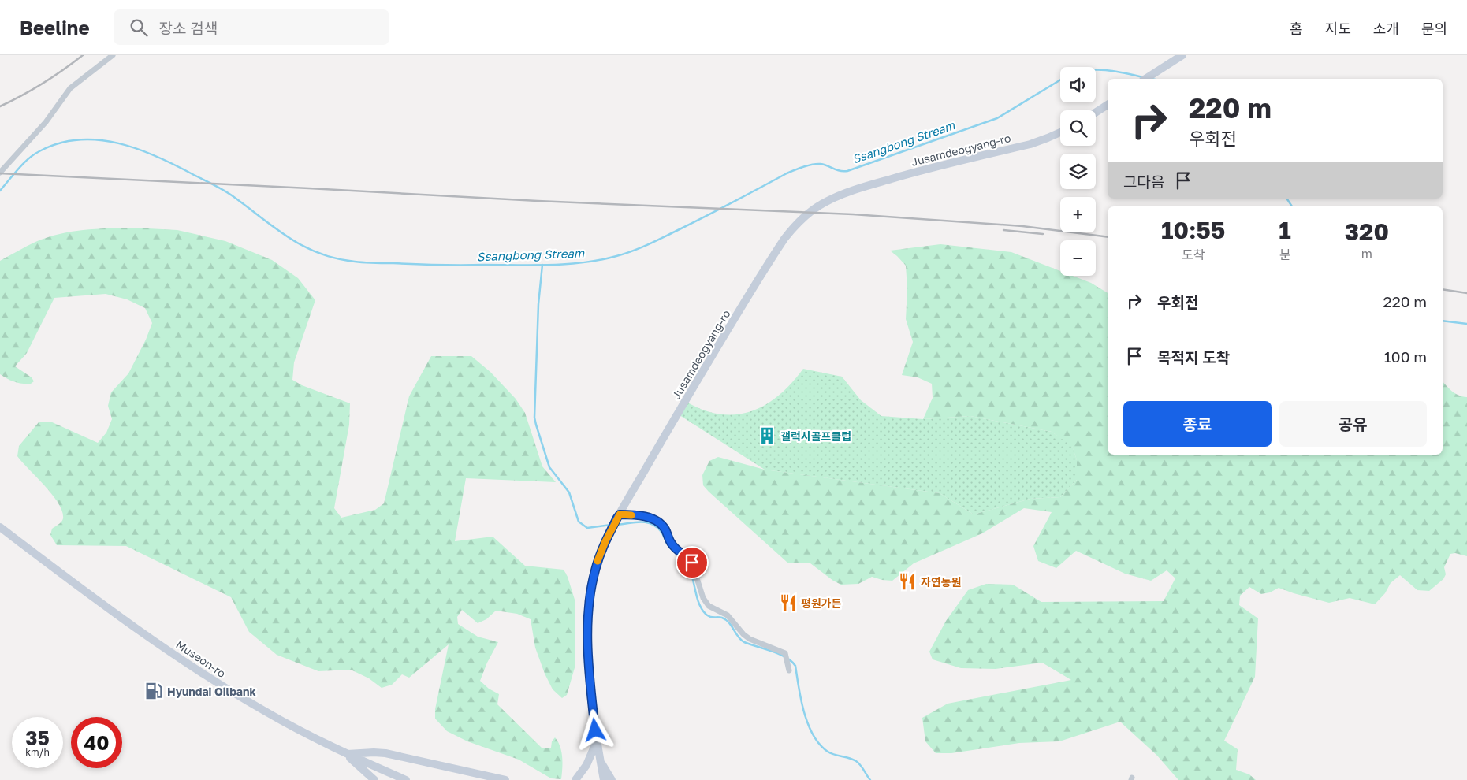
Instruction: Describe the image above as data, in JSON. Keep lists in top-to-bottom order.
{
  "streets": {
    "street": ["Jusamdeogyang-ro", "Museon-ro"]
  },
  "water": ["Ssangbong Stream"],
  "places": {
    "building": ["갤럭시골프클럽"],
    "restaurant": ["자연농원", "평원가든"],
    "fuel station": ["Hyundai Oilbank"]
  },
  "page": {
    "header": "Beeline",
    "search": "장소 검색",
    "nav": [
      "홈",
      "지도",
      "소개",
      "문의"
    ],
    "map_buttons": ["+", "−"],
    "turn": ["220 m", "우회전"],
    "then": "그다음",
    "eta": [
      "10:55",
      "도착",
      "1",
      "분",
      "320",
      "m"
    ],
    "list": [
      {
        "name": "우회전",
        "value": "220 m"
      },
      {
        "name": "목적지 도착",
        "value": "100 m"
      }
    ],
    "buttons": ["종료", "공유"],
    "speed": "35 km/h",
    "limit": "40"
  }
}
